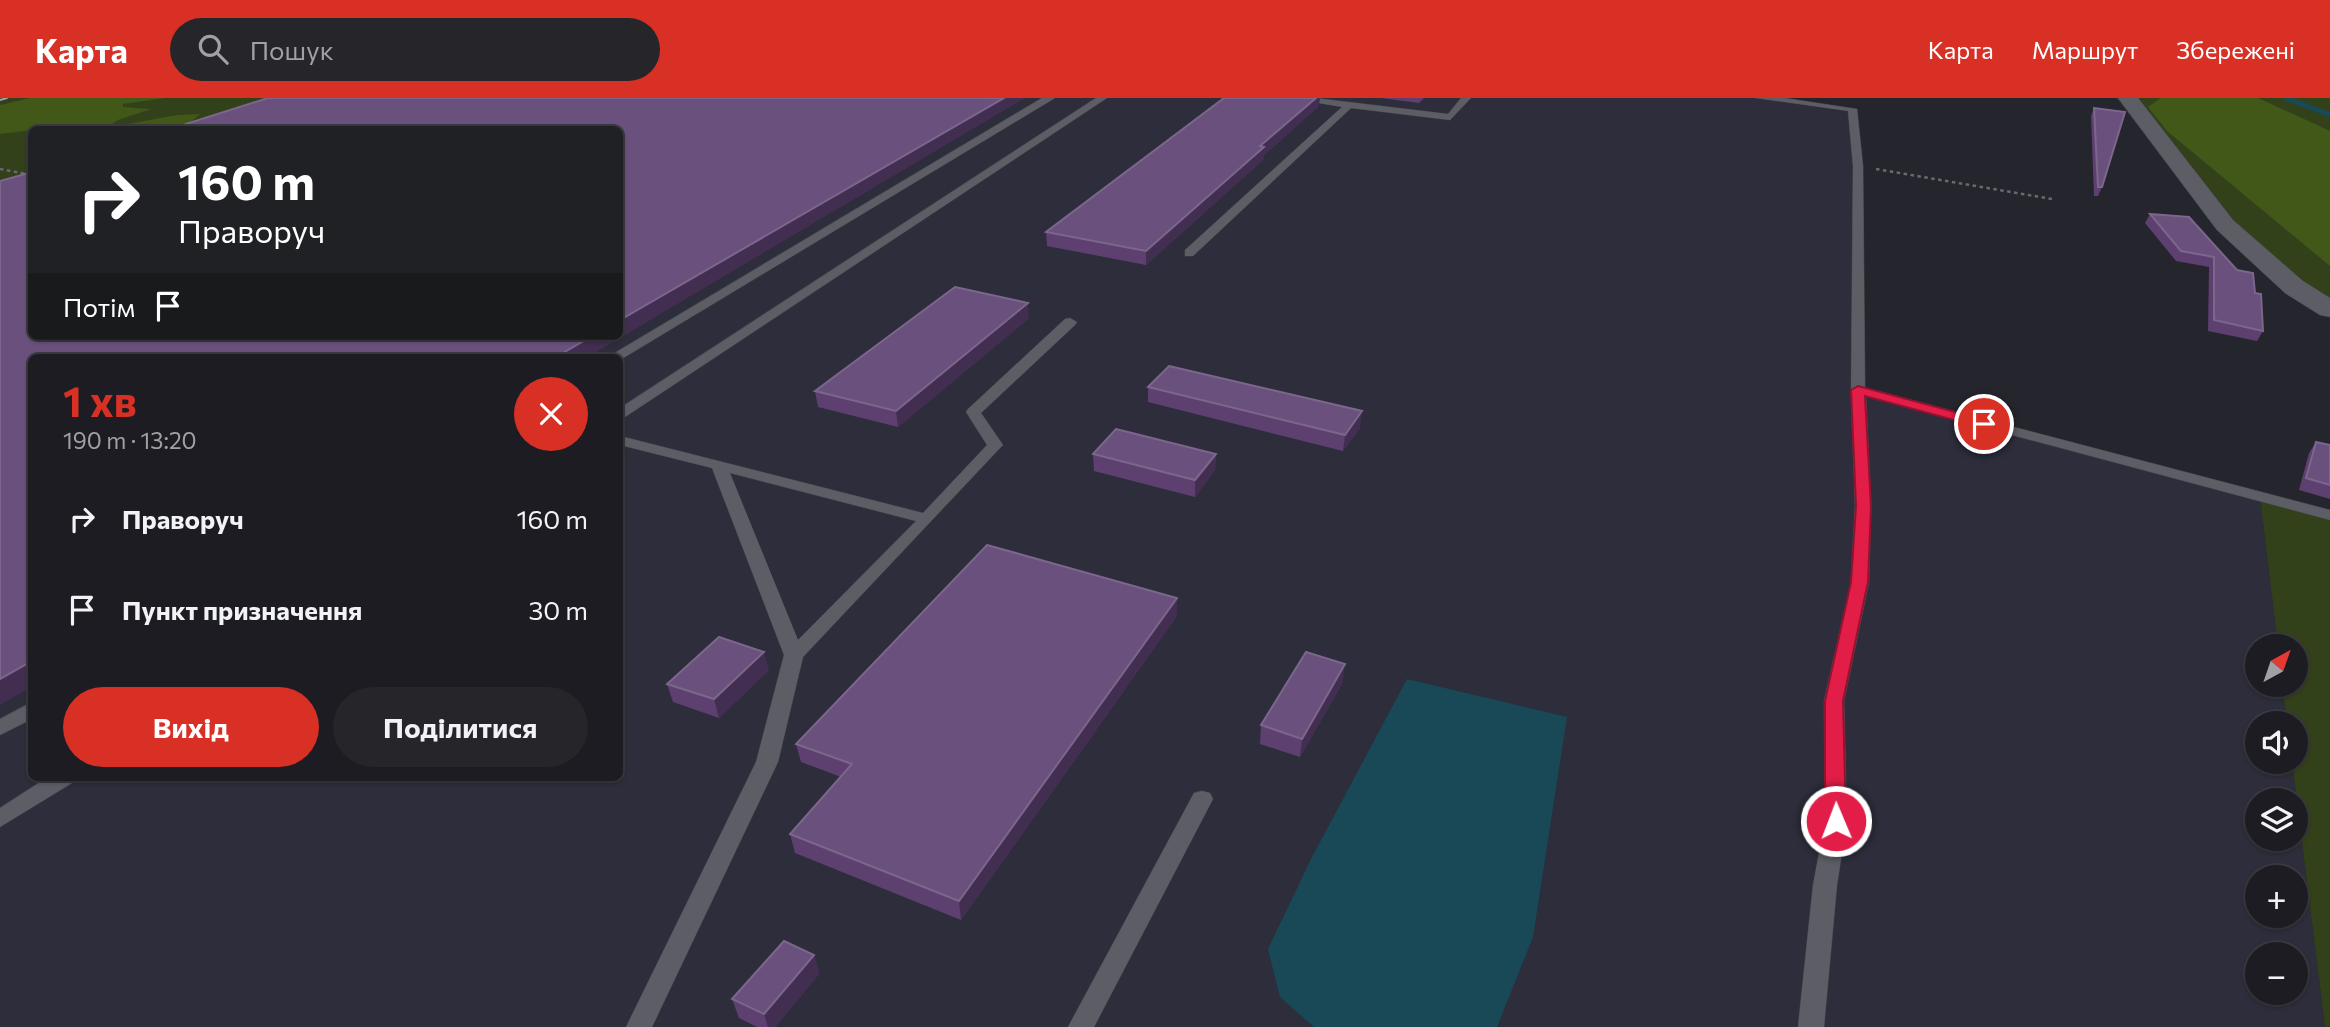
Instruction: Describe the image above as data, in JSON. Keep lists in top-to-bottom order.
{
  "north": "top right",
  "page": {
    "header": "Карта",
    "search": "Пошук",
    "nav": ["Карта", "Маршрут", "Збережені"],
    "turn": ["160 m", "Праворуч"],
    "then": "Потім",
    "heading": ["1 хв", "190 m · 13:20"],
    "list": [
      {
        "name": "Праворуч",
        "value": "160 m"
      },
      {
        "name": "Пункт призначення",
        "value": "30 m"
      }
    ],
    "map_buttons": ["+", "−"],
    "buttons": ["Вихід", "Поділитися"]
  }
}
